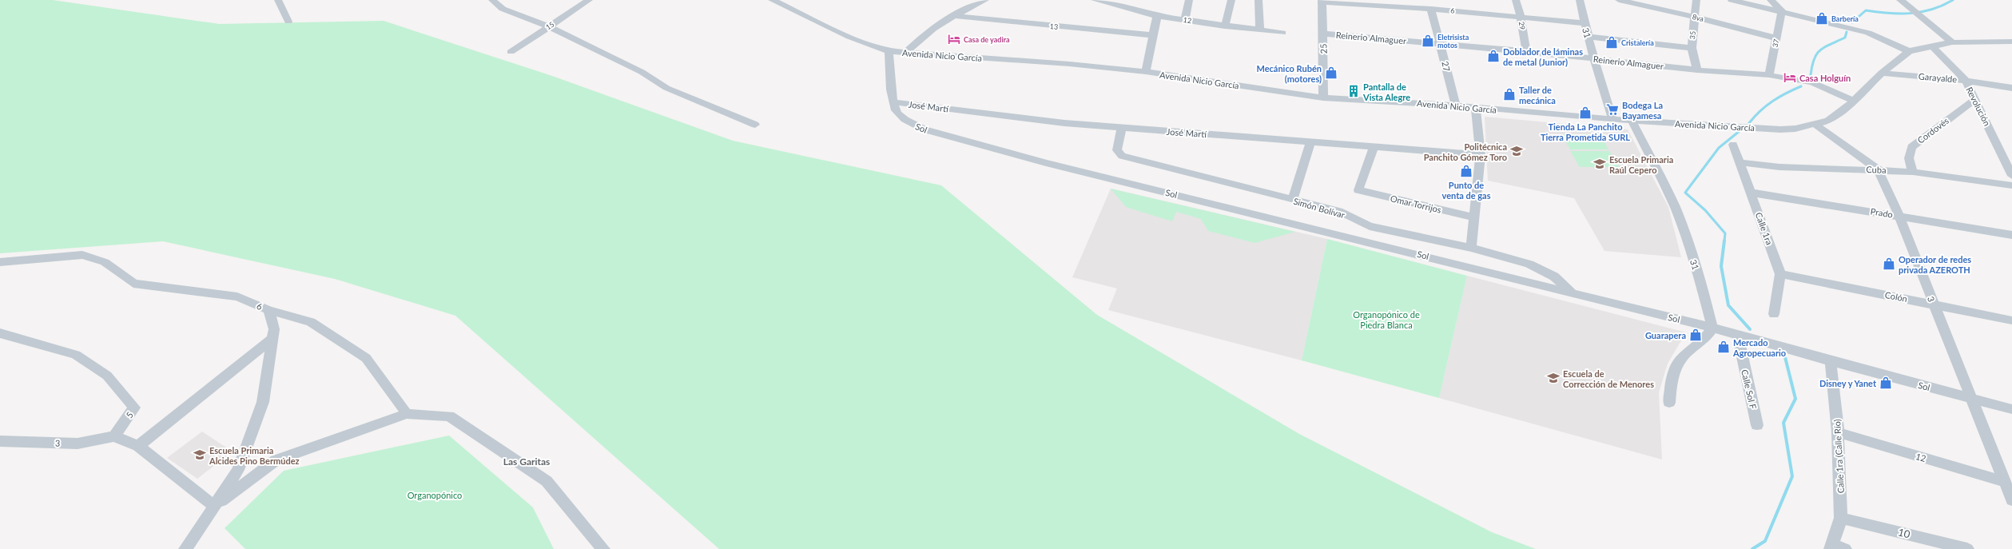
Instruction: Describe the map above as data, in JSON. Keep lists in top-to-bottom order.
{
  "streets": {
    "street": [
      "6",
      "8va",
      "12",
      "15",
      "29",
      "13",
      "31",
      "35",
      "Reinerio Almaguer",
      "37",
      "25",
      "Avenida Nicio García",
      "27",
      "Garayalde",
      "José Martí",
      "Revolución",
      "Sol",
      "Cordovés",
      "Cuba",
      "Omar Torrijos",
      "Simón Bolívar",
      "Prado",
      "Calle 1ra",
      "Colón",
      "3",
      "Calle Sol F",
      "5",
      "Calle 1ra (Calle Río)",
      "10"
    ]
  },
  "crossings": [
    ["6", "29"],
    ["6", "31"],
    ["6", "25"],
    ["6", "27"],
    ["8va", "35"],
    ["8va", "37"],
    ["12", "3"],
    ["12", "Calle 1ra (Calle Río)"],
    ["29", "Reinerio Almaguer"],
    ["31", "Reinerio Almaguer"],
    ["31", "Avenida Nicio García"],
    ["31", "Sol"],
    ["35", "Reinerio Almaguer"],
    ["Reinerio Almaguer", "37"],
    ["Reinerio Almaguer", "25"],
    ["Reinerio Almaguer", "Avenida Nicio García"],
    ["Reinerio Almaguer", "27"],
    ["25", "Avenida Nicio García"],
    ["Avenida Nicio García", "27"],
    ["Avenida Nicio García", "Garayalde"],
    ["Avenida Nicio García", "Revolución"],
    ["Avenida Nicio García", "Sol"],
    ["Avenida Nicio García", "3"],
    ["Garayalde", "Revolución"],
    ["José Martí", "Sol"],
    ["José Martí", "Omar Torrijos"],
    ["José Martí", "Simón Bolívar"],
    ["Revolución", "Cordovés"],
    ["Sol", "Simón Bolívar"],
    ["Sol", "3"],
    ["Sol", "Calle Sol F"],
    ["Sol", "Calle 1ra (Calle Río)"],
    ["Cordovés", "Cuba"],
    ["Cuba", "Calle 1ra"],
    ["Cuba", "3"],
    ["Prado", "Calle 1ra"],
    ["Prado", "3"],
    ["Calle 1ra", "Colón"],
    ["Colón", "3"],
    ["3", "5"],
    ["Calle 1ra (Calle Río)", "10"]
  ],
  "districts": ["Las Garitas"],
  "parks": ["Organopónico de Piedra Blanca", "Organopónico"],
  "places": {
    "shop": [
      "Barbería",
      "Eletrisista motos",
      "Cristalería",
      "Doblador de láminas de metal (Junior)",
      "Mecánico Rubén (motores)",
      "Taller de mecánica",
      "Tienda La Panchito Tierra Prometida SURL",
      "Punto de venta de gas",
      "Operador de redes privada AZEROTH",
      "Guarapera",
      "Mercado Agropecuario",
      "Disney y Yanet"
    ],
    "hotel": ["Casa de yadira", "Casa Holguín"],
    "building": ["Pantalla de Vista Alegre"],
    "supermarket": ["Bodega La Bayamesa"],
    "school or university": [
      "Politécnica Panchito Gómez Toro",
      "Escuela Primaria Raúl Cepero",
      "Escuela de Corrección de Menores",
      "Escuela Primaria Alcides Pino Bermúdez"
    ]
  }
}
